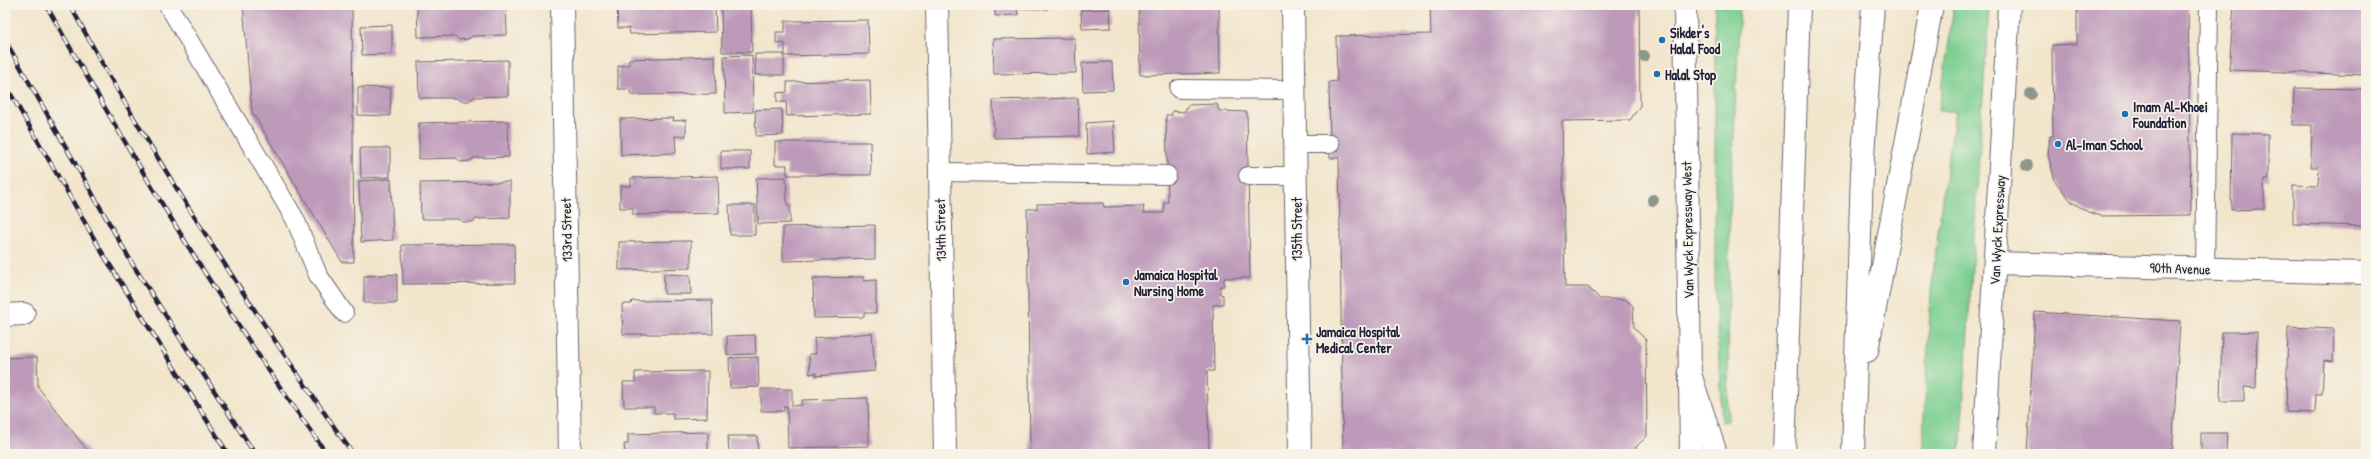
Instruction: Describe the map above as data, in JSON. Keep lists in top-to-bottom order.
{
  "streets": {
    "main road": [
      "135th Street",
      "133rd Street",
      "134th Street",
      "Van Wyck Expressway West",
      "Van Wyck Expressway",
      "90th Avenue"
    ]
  },
  "crossings": [
    ["Van Wyck Expressway", "90th Avenue"]
  ],
  "places": {
    "other": [
      "Sikder's Halal Food",
      "Halal Stop",
      "Imam Al-Khoei Foundation",
      "Al-Iman School",
      "Jamaica Hospital Nursing Home"
    ],
    "health": ["Jamaica Hospital Medical Center"]
  }
}
